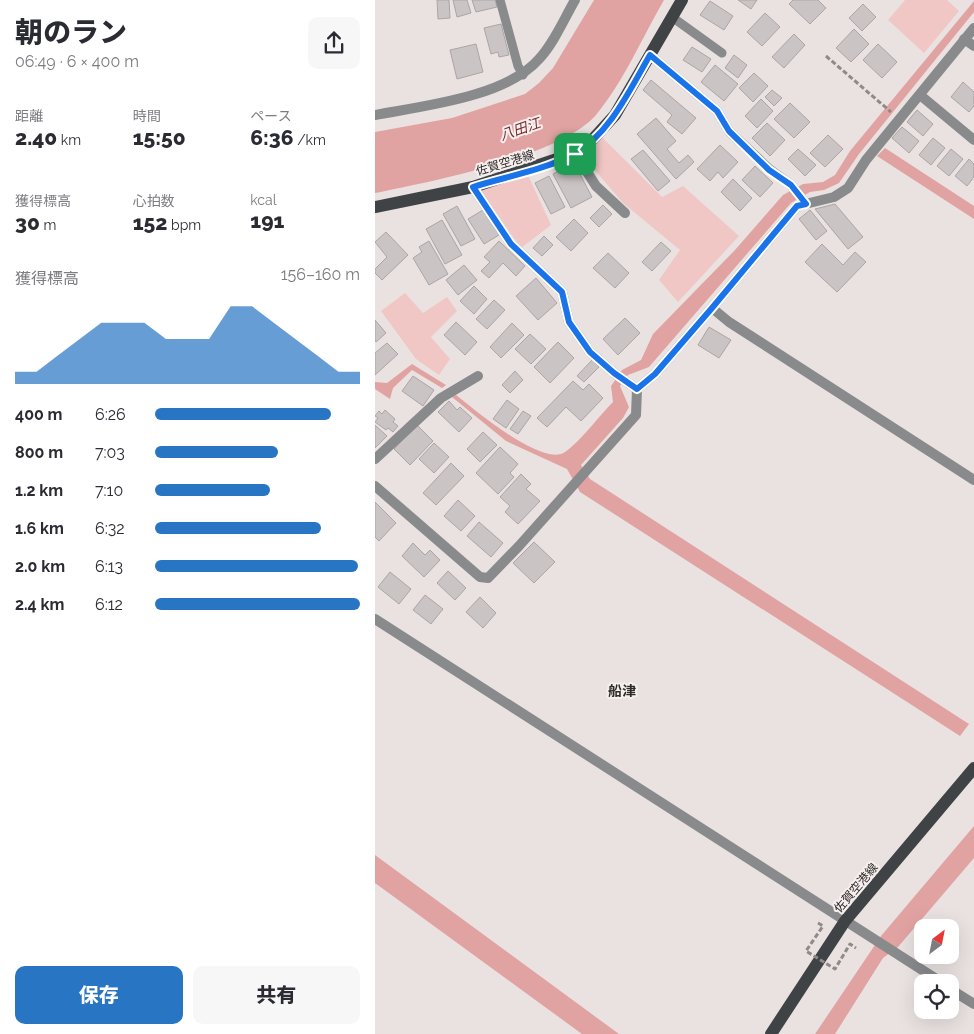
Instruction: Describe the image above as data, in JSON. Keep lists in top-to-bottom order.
{
  "streets": {
    "main road": ["佐賀空港線"]
  },
  "districts": ["船津"],
  "water": ["八田江"],
  "north": "top right",
  "page": {
    "heading": ["朝のラン", "06:49 · 6 × 400 m"],
    "stats": [
      ["距離", "2.40 km"],
      ["時間", "15:50"],
      ["ペース", "6:36 /km"],
      ["獲得標高", "30 m"],
      ["心拍数", "152 bpm"],
      ["kcal", "191"]
    ],
    "chart": ["獲得標高", "156–160 m"],
    "list": [
      {
        "name": "400 m",
        "note": "6:26"
      },
      {
        "name": "800 m",
        "note": "7:03"
      },
      {
        "name": "1.2 km",
        "note": "7:10"
      },
      {
        "name": "1.6 km",
        "note": "6:32"
      },
      {
        "name": "2.0 km",
        "note": "6:13"
      },
      {
        "name": "2.4 km",
        "note": "6:12"
      }
    ],
    "buttons": ["保存", "共有"]
  }
}
